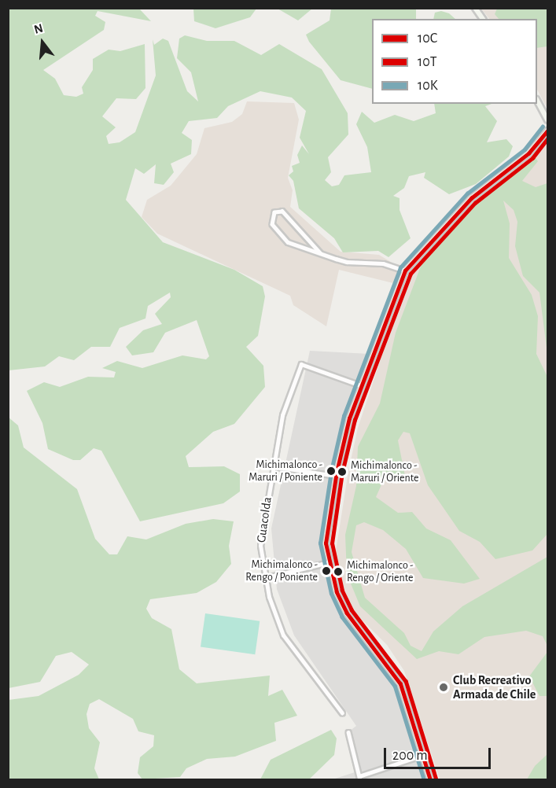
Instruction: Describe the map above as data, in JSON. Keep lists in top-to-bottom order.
{
  "streets": {
    "street": ["Guacolda"]
  },
  "places": [
    "Michimalonco - Maruri / Poniente",
    "Michimalonco - Maruri / Oriente",
    "Michimalonco - Rengo / Poniente",
    "Michimalonco - Rengo / Oriente",
    "Club Recreativo Armada de Chile"
  ],
  "lines": ["transit line 10K", "transit line 10C", "transit line 10T"],
  "legend": ["10C", "10T", "10K"],
  "scale_bar": "200 m",
  "north": "top"
}
